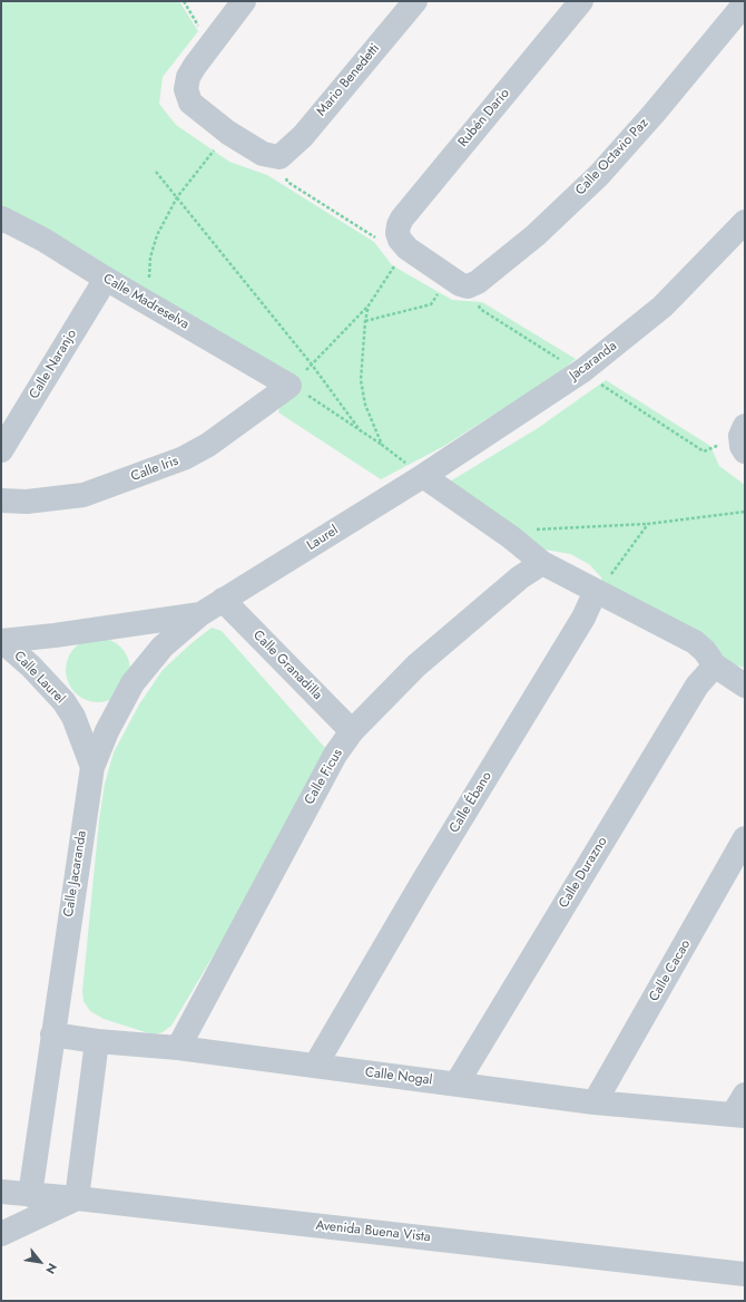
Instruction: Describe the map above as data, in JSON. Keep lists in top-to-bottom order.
{
  "streets": {
    "street": [
      "Mario Benedetti",
      "Rubén Darío",
      "Calle Octavio Paz",
      "Calle Madreselva",
      "Jacaranda",
      "Calle Naranjo",
      "Calle Iris",
      "Laurel",
      "Calle Granadilla",
      "Calle Laurel",
      "Calle Ficus",
      "Calle Ébano",
      "Calle Durazno",
      "Calle Jacaranda",
      "Calle Cacao",
      "Calle Nogal",
      "Avenida Buena Vista"
    ]
  },
  "crossings": [
    ["Calle Madreselva", "Calle Naranjo"],
    ["Calle Madreselva", "Calle Iris"],
    ["Jacaranda", "Laurel"],
    ["Laurel", "Calle Granadilla"],
    ["Laurel", "Calle Jacaranda"],
    ["Calle Granadilla", "Calle Ficus"],
    ["Calle Granadilla", "Calle Jacaranda"],
    ["Calle Laurel", "Calle Jacaranda"],
    ["Calle Ficus", "Calle Nogal"],
    ["Calle Ébano", "Calle Nogal"],
    ["Calle Durazno", "Calle Nogal"],
    ["Calle Jacaranda", "Calle Nogal"],
    ["Calle Jacaranda", "Avenida Buena Vista"],
    ["Calle Cacao", "Calle Nogal"]
  ],
  "north": "bottom right"
}
